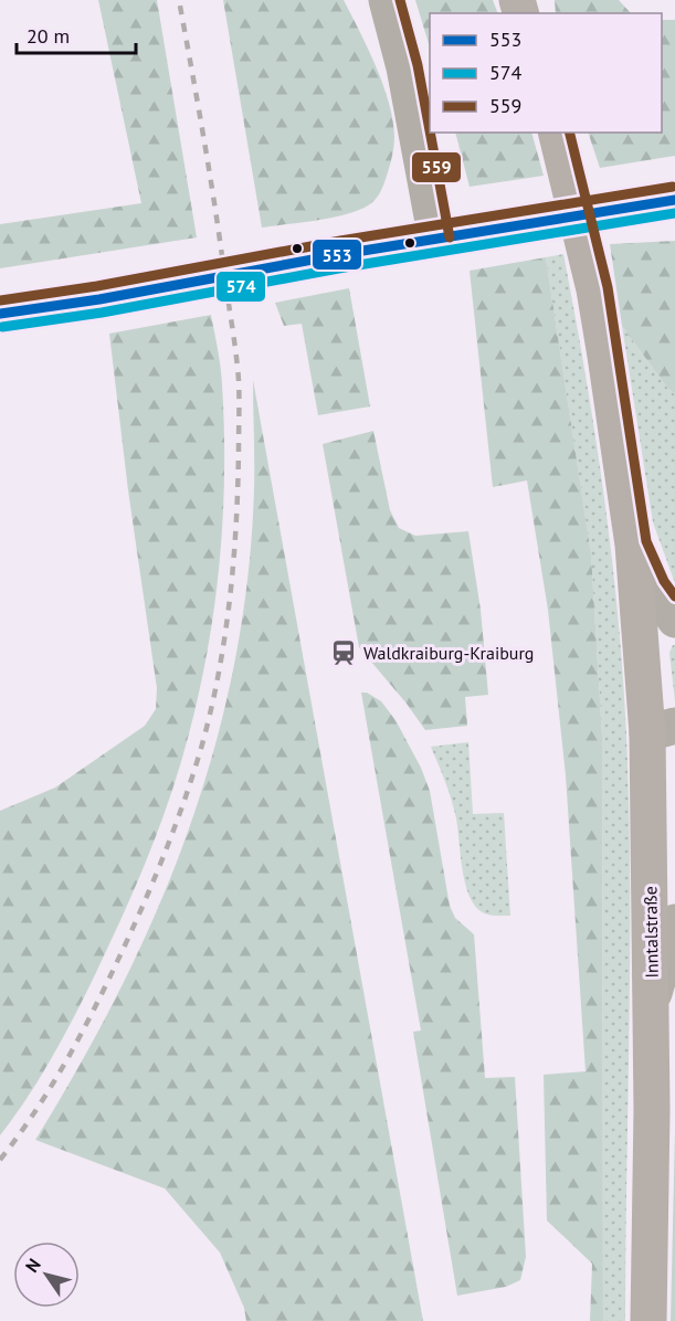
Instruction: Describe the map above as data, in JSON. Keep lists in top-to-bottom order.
{
  "streets": {
    "main road": ["Inntalstraße"]
  },
  "places": {
    "station": ["Waldkraiburg-Kraiburg"]
  },
  "lines": ["transit line 559", "transit line 553", "transit line 574"],
  "legend": ["553", "574", "559"],
  "scale_bar": "20 m",
  "north": "top left"
}
